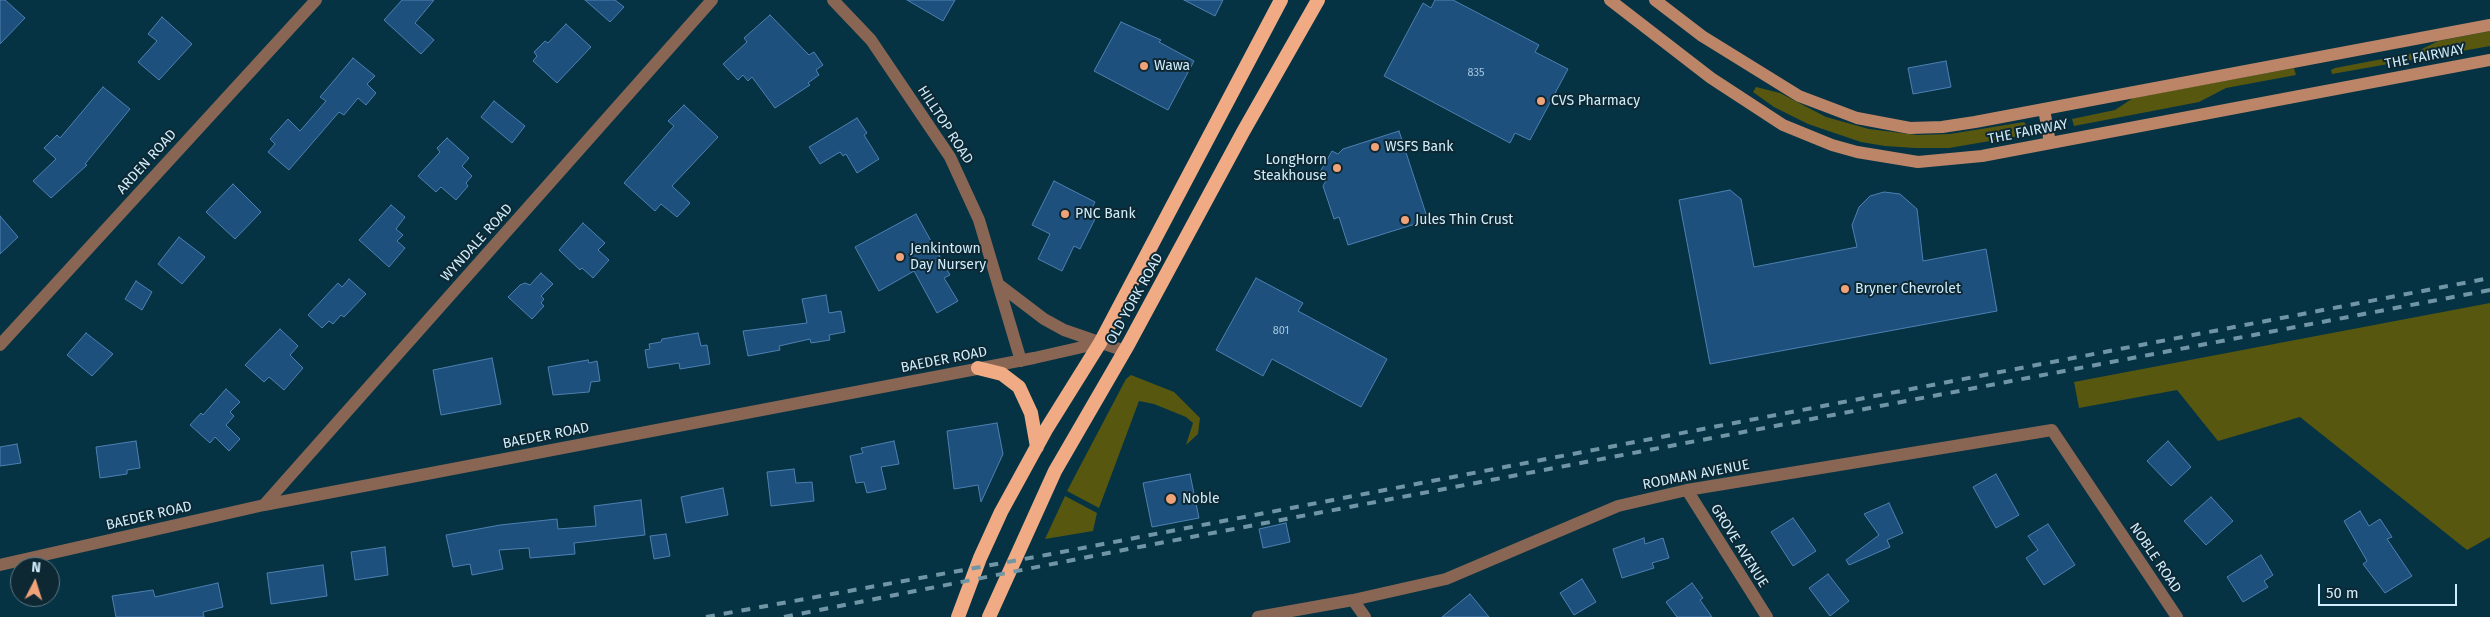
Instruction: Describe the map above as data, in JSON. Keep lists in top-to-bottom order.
{
  "streets": {
    "highway": ["OLD YORK ROAD"],
    "main road": ["THE FAIRWAY"],
    "street": [
      "HILLTOP ROAD",
      "ARDEN ROAD",
      "WYNDALE ROAD",
      "BAEDER ROAD",
      "RODMAN AVENUE",
      "GROVE AVENUE",
      "NOBLE ROAD"
    ]
  },
  "crossings": [
    ["HILLTOP ROAD", "BAEDER ROAD"],
    ["WYNDALE ROAD", "BAEDER ROAD"],
    ["OLD YORK ROAD", "BAEDER ROAD"],
    ["RODMAN AVENUE", "GROVE AVENUE"],
    ["RODMAN AVENUE", "NOBLE ROAD"]
  ],
  "places": [
    "Wawa",
    "CVS Pharmacy",
    "WSFS Bank",
    "LongHorn Steakhouse",
    "PNC Bank",
    "Jules Thin Crust",
    "Jenkintown Day Nursery",
    "Bryner Chevrolet",
    "Noble"
  ],
  "house_numbers": ["835", "801"],
  "scale_bar": "50 m",
  "north": "top"
}
